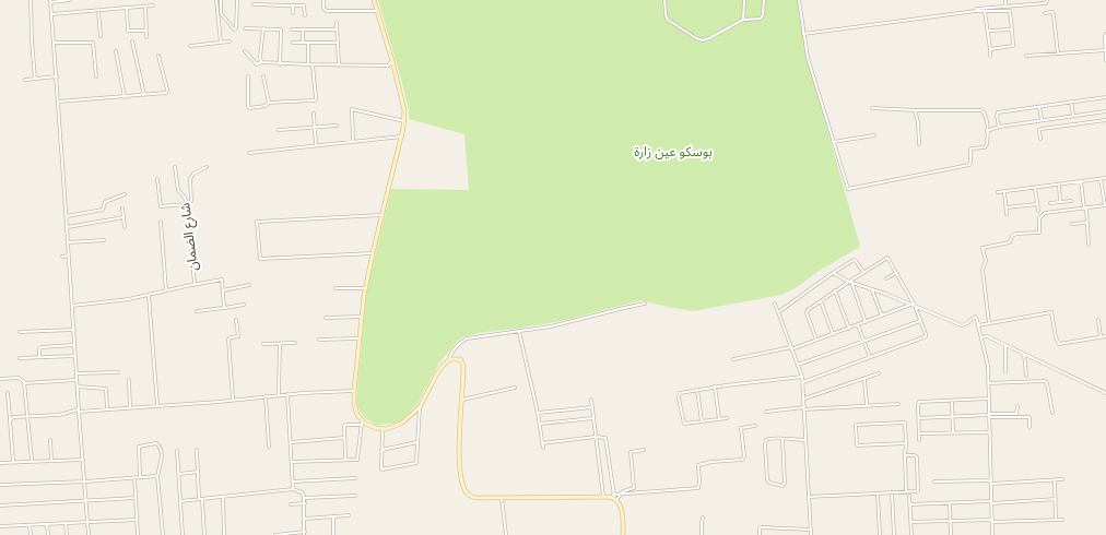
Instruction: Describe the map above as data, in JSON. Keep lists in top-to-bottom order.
{
  "streets": {
    "street": ["شارع الضمان"]
  },
  "parks": ["بوسكو عين زارة"]
}
